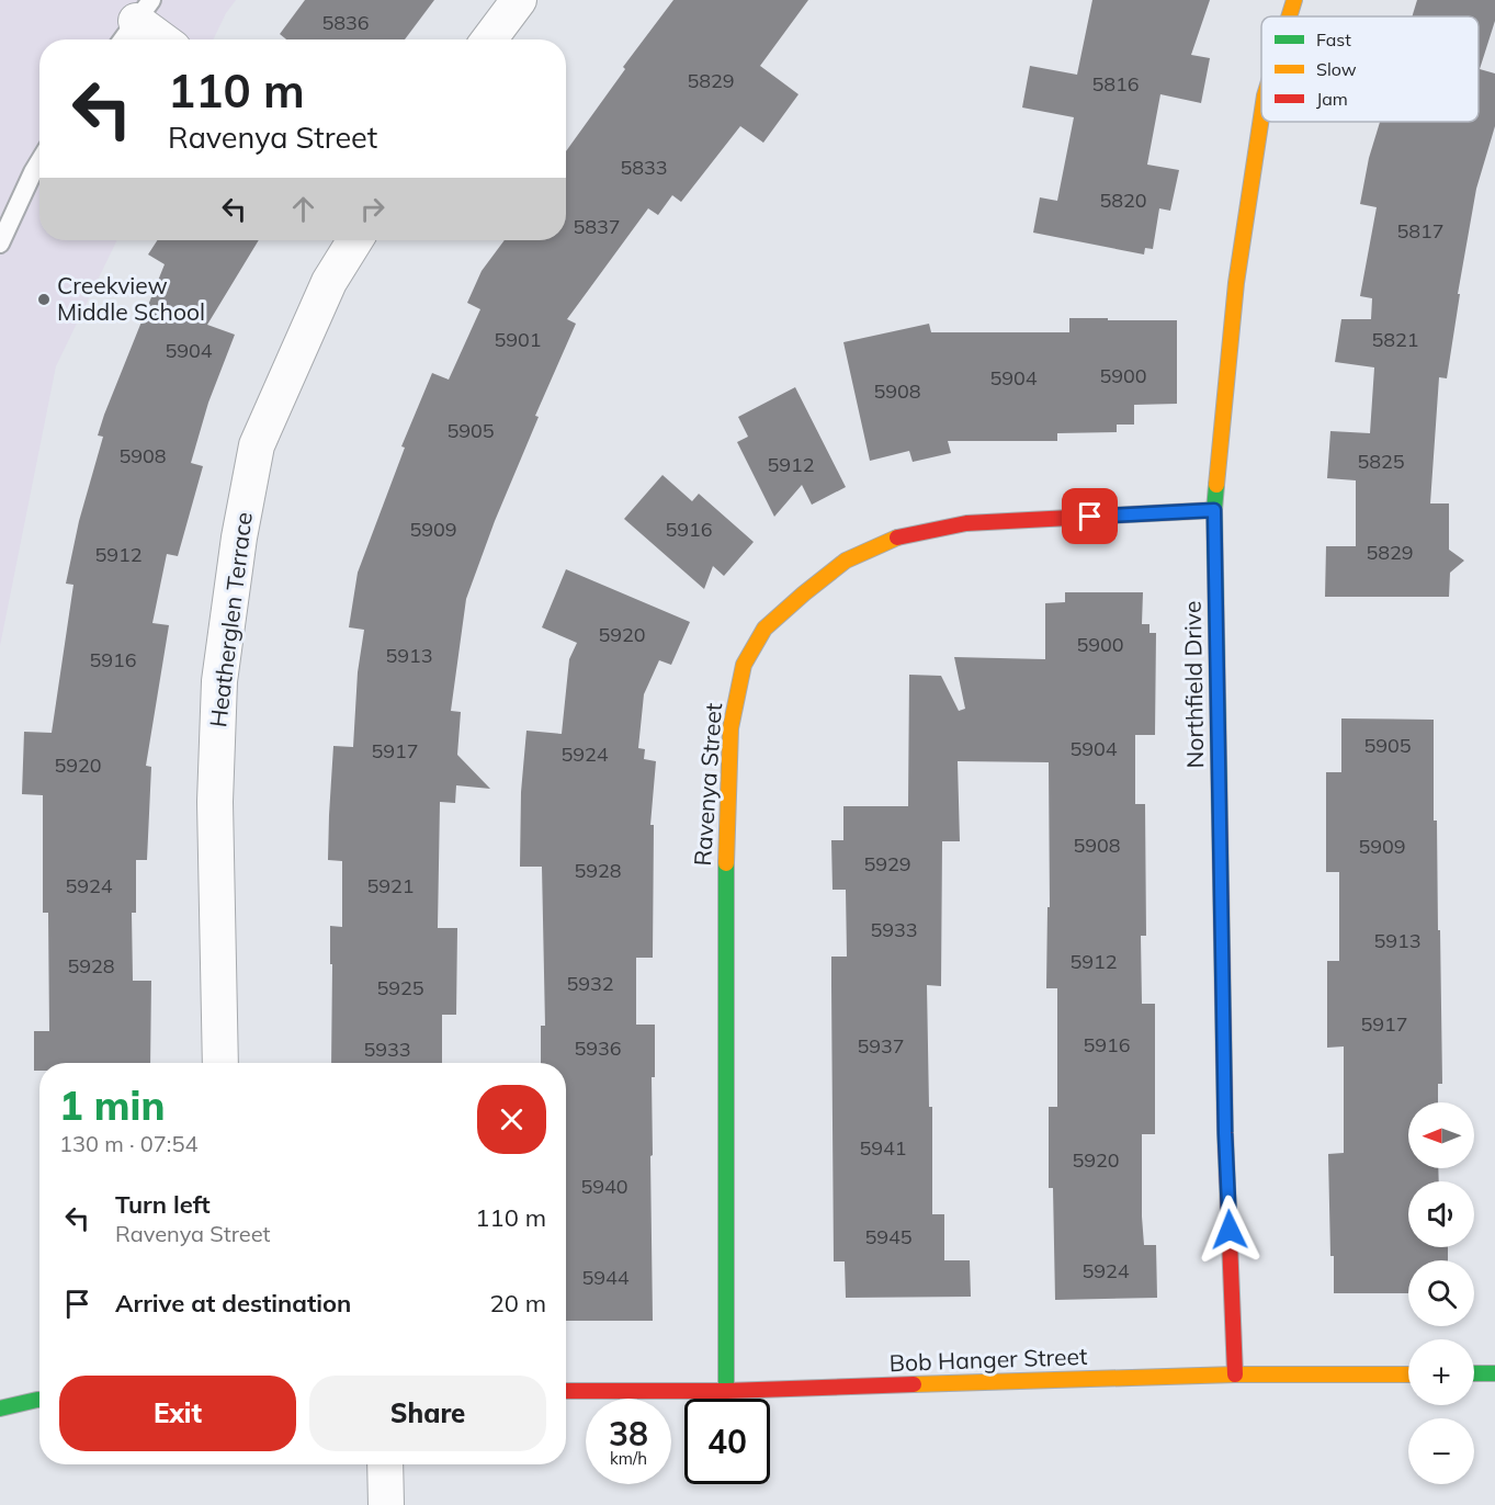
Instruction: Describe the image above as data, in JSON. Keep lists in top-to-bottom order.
{
  "streets": {
    "street": [
      "Heatherglen Terrace",
      "Northfield Drive",
      "Ravenya Street",
      "Bob Hanger Street"
    ]
  },
  "crossings": [
    ["Northfield Drive", "Ravenya Street"],
    ["Northfield Drive", "Bob Hanger Street"],
    ["Ravenya Street", "Bob Hanger Street"]
  ],
  "places": ["Creekview Middle School"],
  "house_numbers": [
    "5836",
    "5829",
    "5816",
    "5833",
    "5820",
    "5837",
    "5817",
    "5901",
    "5821",
    "5904",
    "5900",
    "5904",
    "5908",
    "5905",
    "5908",
    "5825",
    "5912",
    "5909",
    "5916",
    "5829",
    "5912",
    "5920",
    "5900",
    "5913",
    "5916",
    "5905",
    "5904",
    "5917",
    "5924",
    "5920",
    "5908",
    "5909",
    "5929",
    "5928",
    "5924",
    "5921",
    "5933",
    "5913",
    "5912",
    "5928",
    "5932",
    "5925",
    "5917",
    "5916",
    "5937",
    "5936",
    "5933",
    "5941",
    "5920",
    "5940",
    "5945",
    "5924",
    "5944"
  ],
  "legend": ["Fast", "Slow", "Jam"],
  "north": "left",
  "page": {
    "turn": ["110 m", "Ravenya Street"],
    "heading": ["1 min", "130 m · 07:54"],
    "map_buttons": ["+", "−"],
    "list": [
      {
        "name": "Turn left",
        "note": "Ravenya Street",
        "value": "110 m"
      },
      {
        "name": "Arrive at destination",
        "value": "20 m"
      }
    ],
    "buttons": ["Exit", "Share"],
    "speed": "38 km/h",
    "limit": "40"
  }
}
